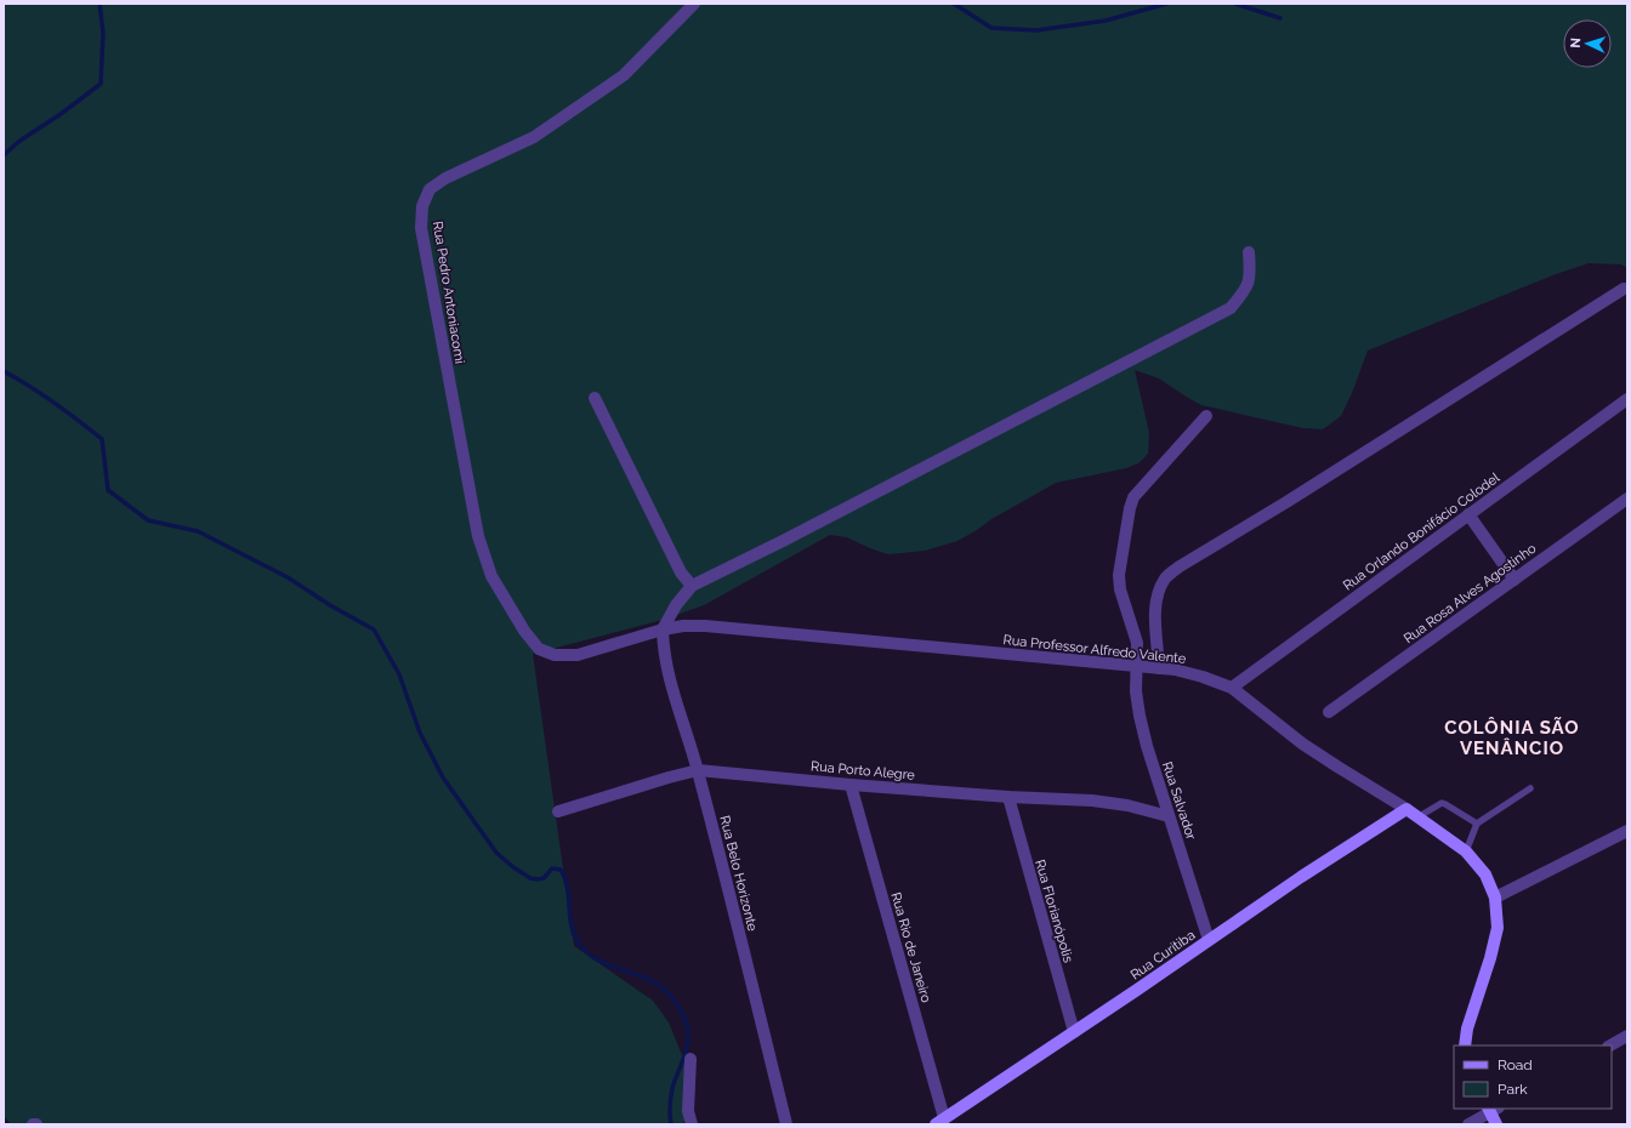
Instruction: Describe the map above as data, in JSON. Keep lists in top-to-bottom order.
{
  "streets": {
    "street": [
      "Rua Pedro Antoniacomi",
      "Rua Orlando Bonifácio Colodel",
      "Rua Rosa Alves Agostinho",
      "Rua Professor Alfredo Valente",
      "Rua Porto Alegre",
      "Rua Salvador",
      "Rua Belo Horizonte",
      "Rua Florianópolis",
      "Rua Rio de Janeiro",
      "Rua Curitiba"
    ]
  },
  "crossings": [
    ["Rua Pedro Antoniacomi", "Rua Professor Alfredo Valente"],
    ["Rua Pedro Antoniacomi", "Rua Belo Horizonte"],
    ["Rua Orlando Bonifácio Colodel", "Rua Professor Alfredo Valente"],
    ["Rua Professor Alfredo Valente", "Rua Salvador"],
    ["Rua Professor Alfredo Valente", "Rua Belo Horizonte"],
    ["Rua Professor Alfredo Valente", "Rua Curitiba"],
    ["Rua Porto Alegre", "Rua Salvador"],
    ["Rua Porto Alegre", "Rua Belo Horizonte"],
    ["Rua Porto Alegre", "Rua Florianópolis"],
    ["Rua Porto Alegre", "Rua Rio de Janeiro"],
    ["Rua Salvador", "Rua Curitiba"],
    ["Rua Florianópolis", "Rua Curitiba"],
    ["Rua Rio de Janeiro", "Rua Curitiba"]
  ],
  "districts": ["COLÔNIA SÃO VENÂNCIO"],
  "legend": ["Road", "Park"],
  "north": "left"
}
